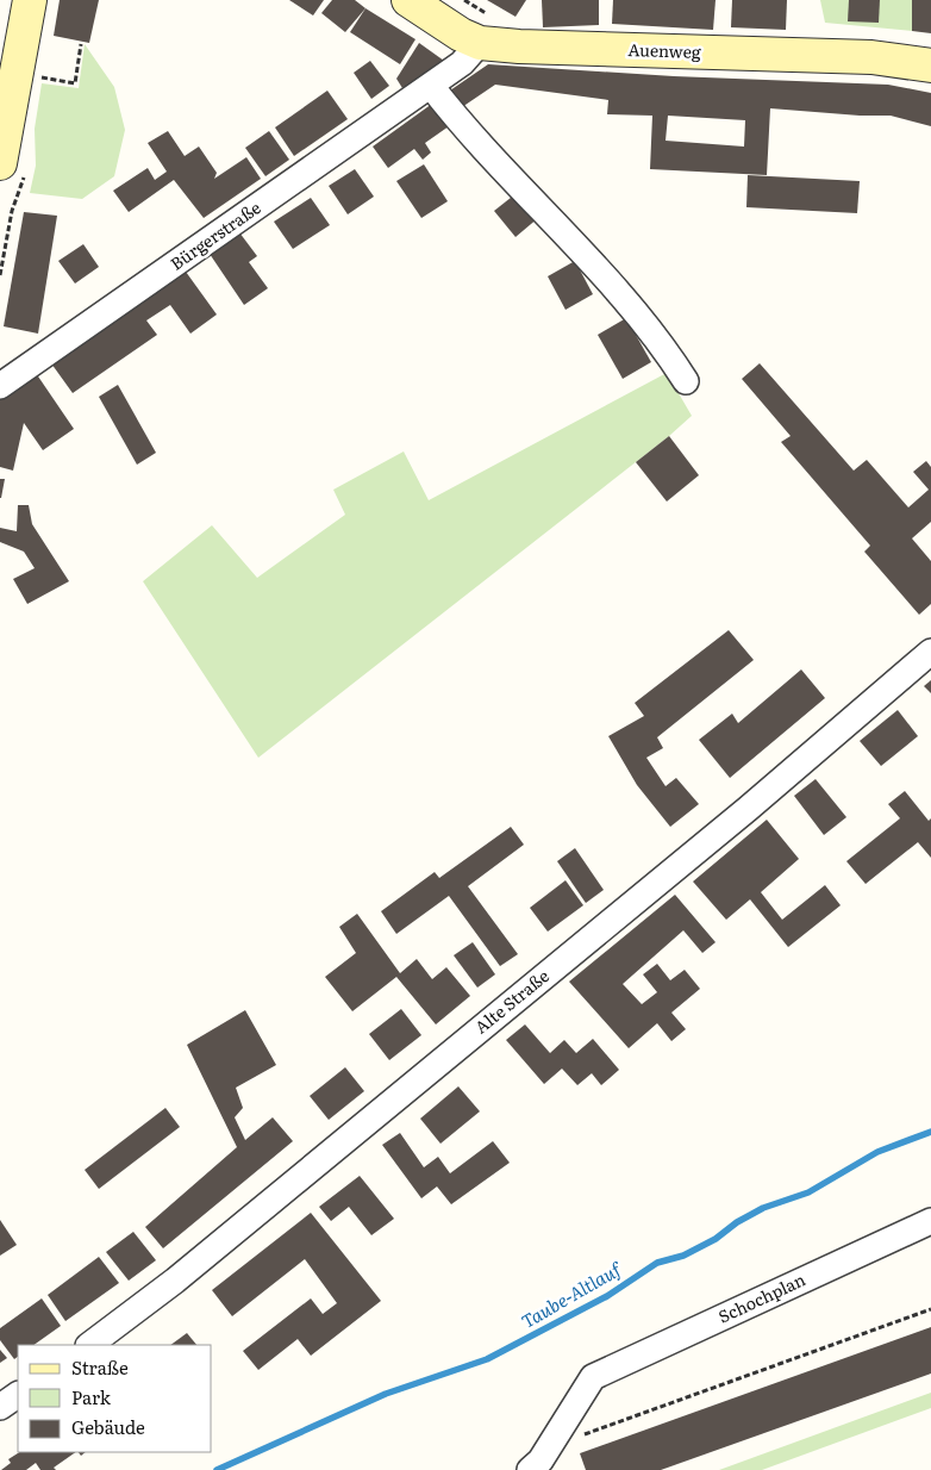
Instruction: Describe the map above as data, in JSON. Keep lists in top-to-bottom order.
{
  "streets": {
    "main road": ["Auenweg"],
    "street": ["Bürgerstraße", "Alte Straße", "Schochplan"]
  },
  "crossings": [
    ["Auenweg", "Bürgerstraße"]
  ],
  "water": ["Taube-Altlauf"],
  "legend": ["Straße", "Park", "Gebäude"]
}
